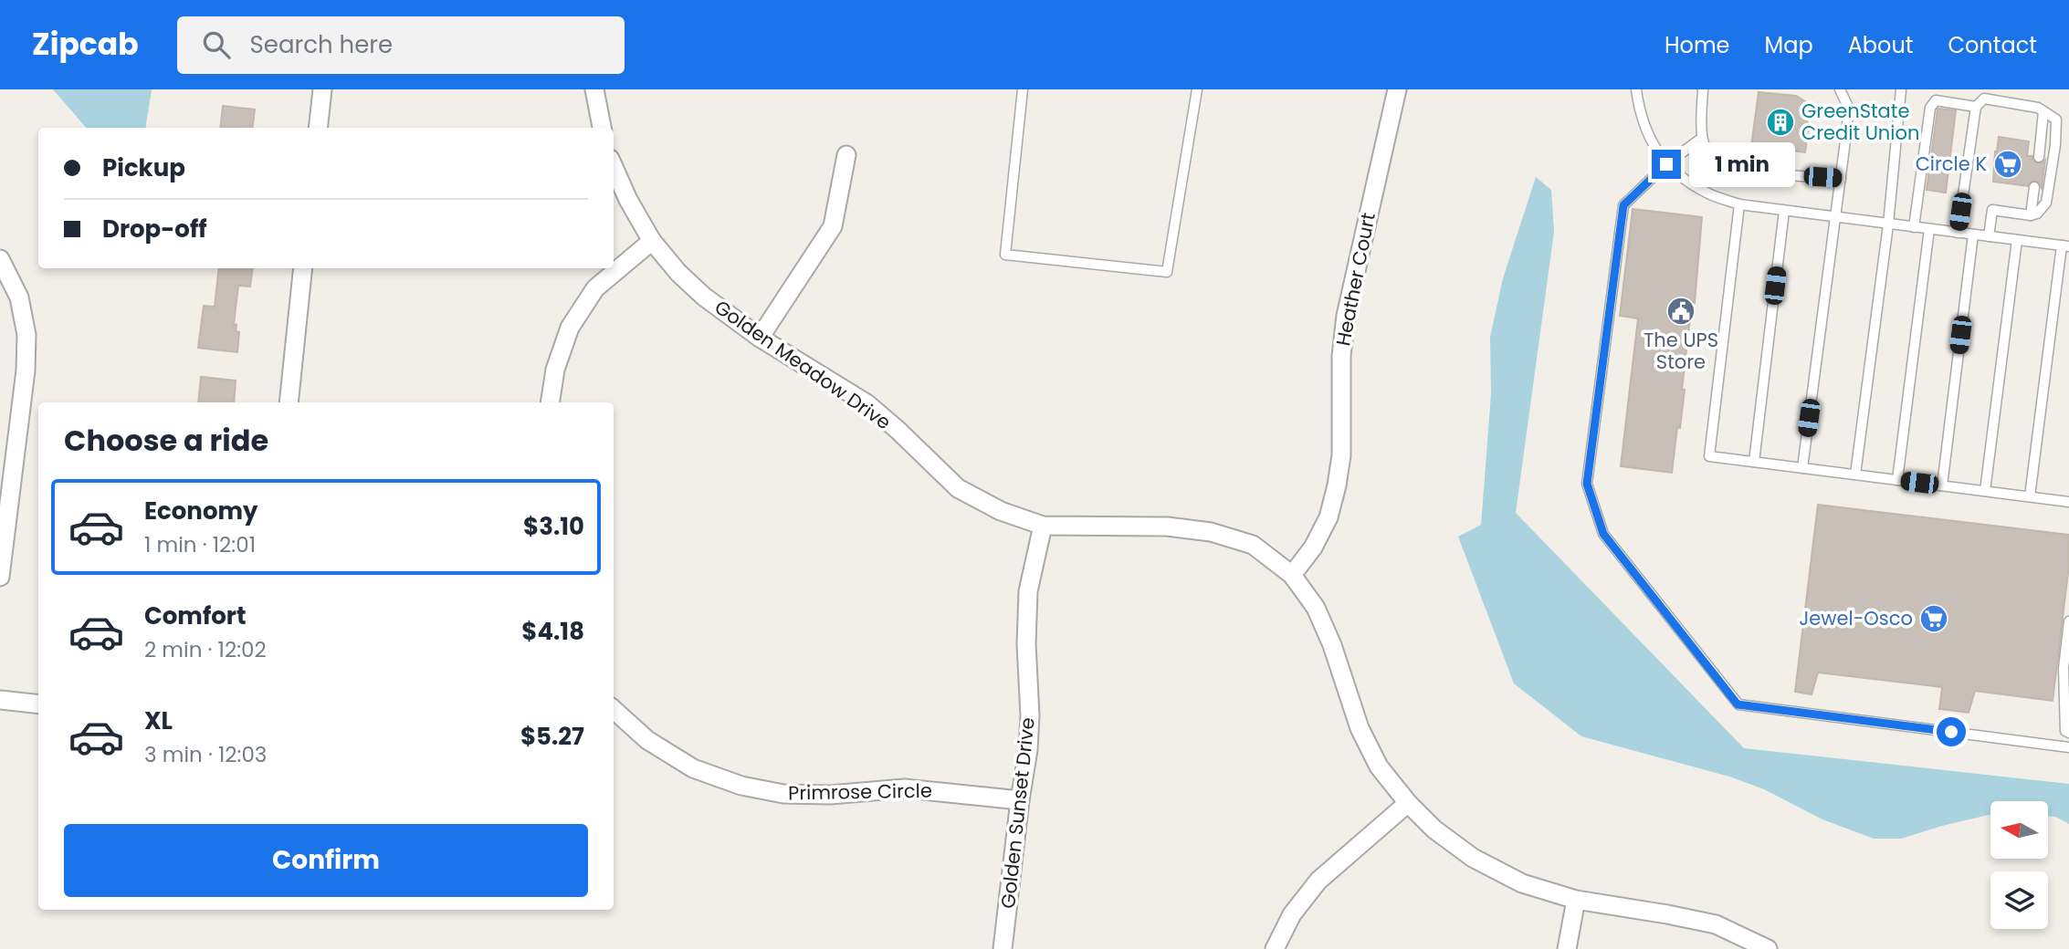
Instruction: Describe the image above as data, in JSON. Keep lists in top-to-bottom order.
{
  "streets": {
    "street": [
      "Heather Court",
      "Golden Meadow Drive",
      "Primrose Circle",
      "Golden Sunset Drive"
    ]
  },
  "crossings": [
    ["Heather Court", "Golden Meadow Drive"],
    ["Golden Meadow Drive", "Golden Sunset Drive"],
    ["Primrose Circle", "Golden Sunset Drive"]
  ],
  "places": {
    "building": ["GreenState Credit Union"],
    "supermarket": ["Circle K", "Jewel-Osco"],
    "public building": ["The UPS Store"]
  },
  "north": "left",
  "page": {
    "header": "Zipcab",
    "search": "Search here",
    "nav": [
      "Home",
      "Map",
      "About",
      "Contact"
    ],
    "banner": ["Pickup", "Drop-off"],
    "bubble": "1 min",
    "heading": "Choose a ride",
    "list": [
      {
        "name": "Economy",
        "note": "1 min · 12:01",
        "value": "$3.10"
      },
      {
        "name": "Comfort",
        "note": "2 min · 12:02",
        "value": "$4.18"
      },
      {
        "name": "XL",
        "note": "3 min · 12:03",
        "value": "$5.27"
      }
    ],
    "buttons": "Confirm"
  }
}
